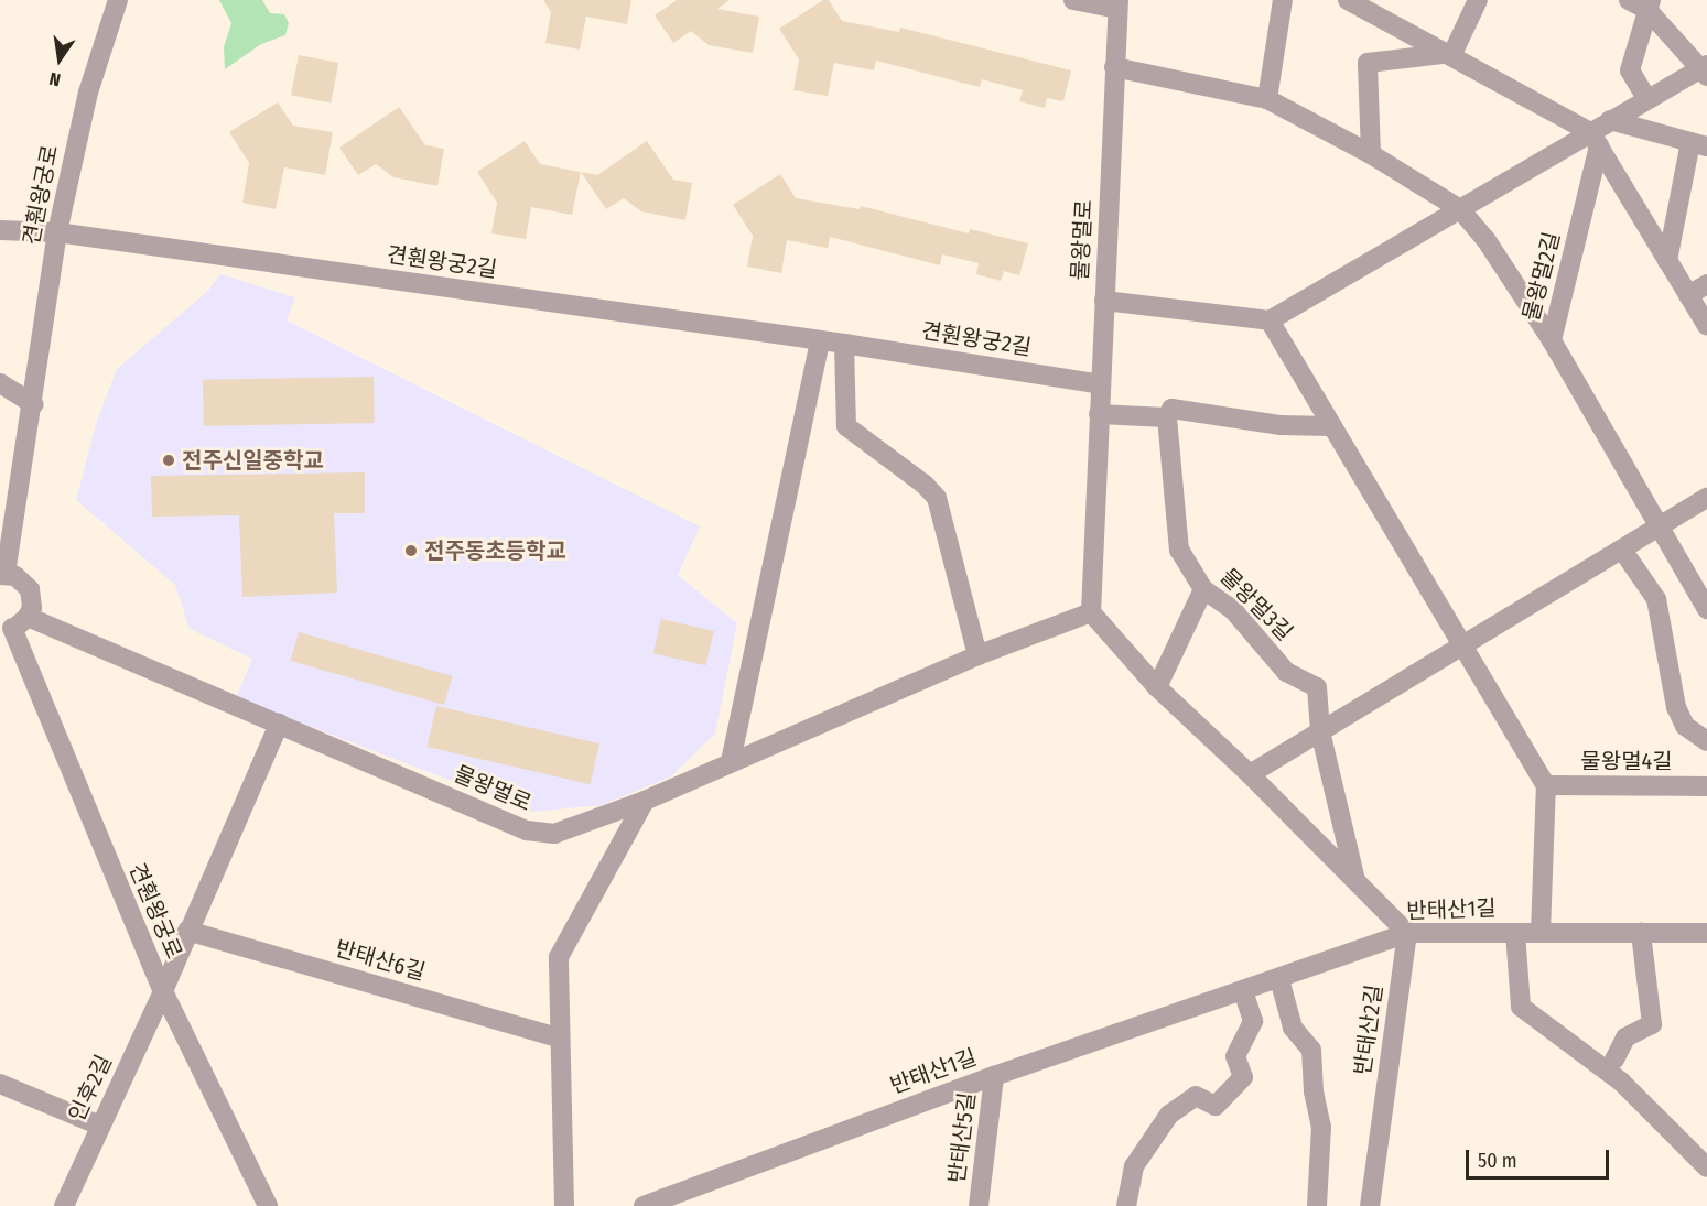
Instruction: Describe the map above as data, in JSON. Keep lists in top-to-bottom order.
{
  "streets": {
    "street": [
      "견훤왕궁로",
      "물왕멀로",
      "견훤왕궁2길",
      "물왕멀2길",
      "물왕멀3길",
      "물왕멀4길",
      "반태산1길",
      "반태산6길",
      "반태산2길",
      "인후2길",
      "반태산5길"
    ]
  },
  "crossings": [
    ["견훤왕궁로", "물왕멀로"],
    ["견훤왕궁로", "견훤왕궁2길"],
    ["견훤왕궁로", "인후2길"],
    ["물왕멀로", "견훤왕궁2길"],
    ["물왕멀로", "인후2길"],
    ["반태산1길", "반태산2길"],
    ["반태산1길", "반태산5길"],
    ["반태산6길", "인후2길"]
  ],
  "places": ["전주신일중학교", "전주동초등학교"],
  "scale_bar": "50 m",
  "north": "bottom"
}
